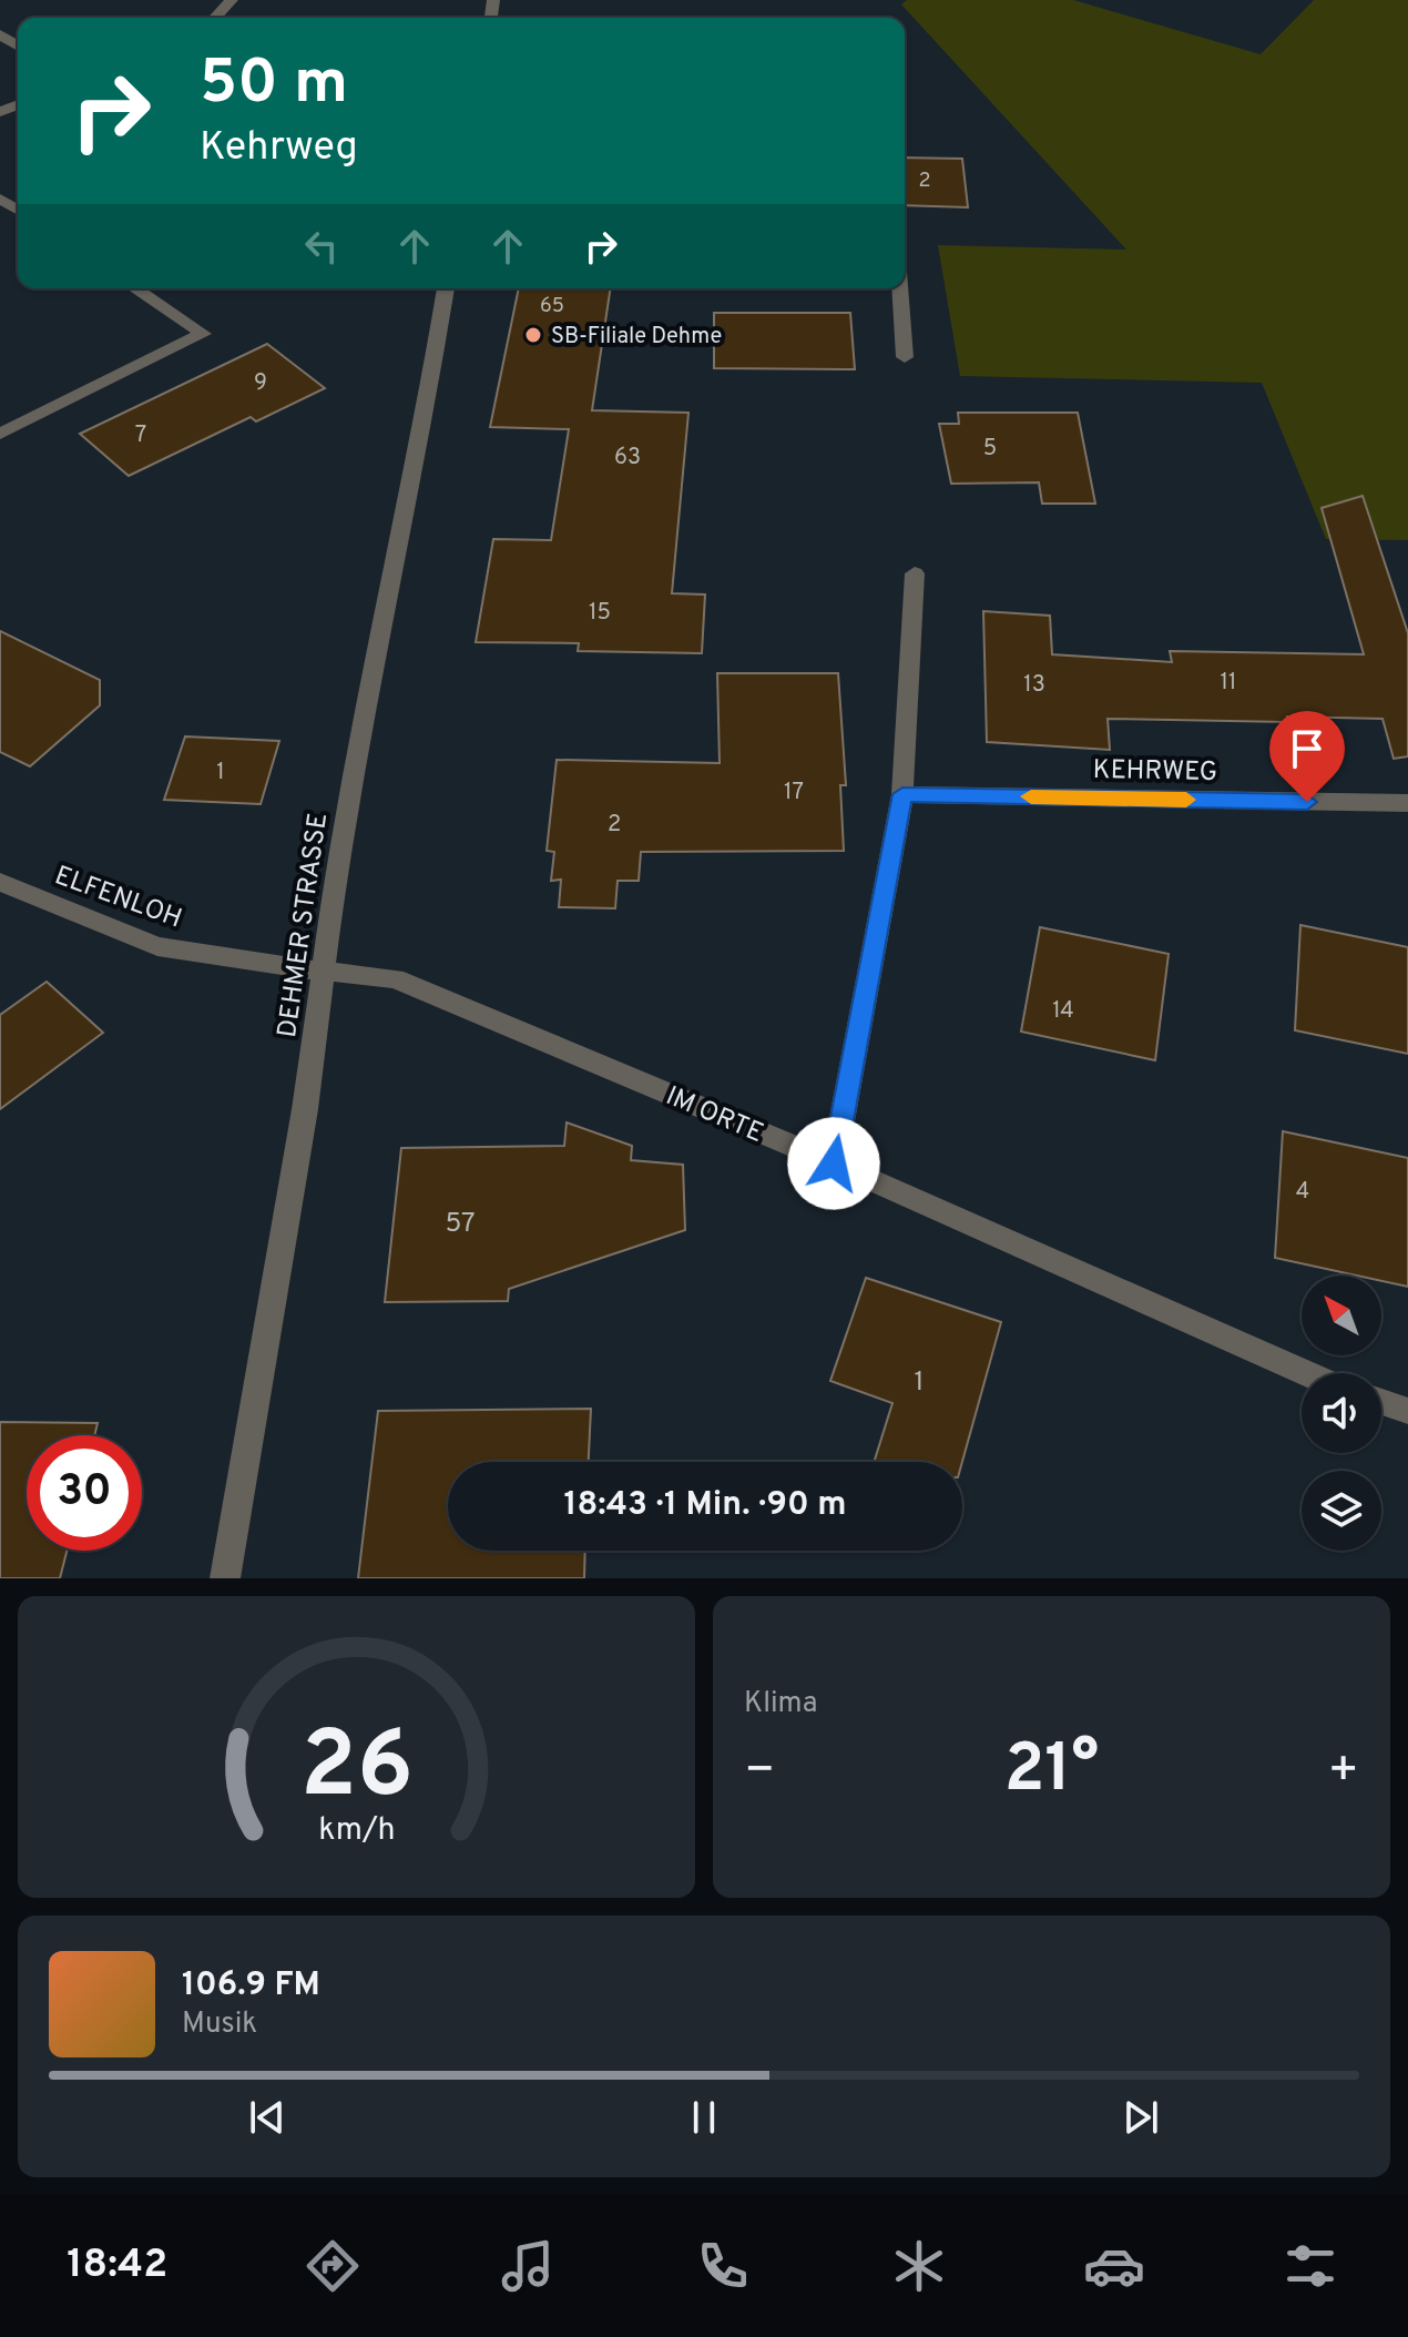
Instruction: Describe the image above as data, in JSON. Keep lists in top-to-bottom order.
{
  "streets": {
    "street": [
      "KEHRWEG",
      "ELFENLOH",
      "DEHMER STRASSE",
      "IM ORTE"
    ]
  },
  "crossings": [
    ["ELFENLOH", "DEHMER STRASSE"],
    ["ELFENLOH", "IM ORTE"],
    ["DEHMER STRASSE", "IM ORTE"]
  ],
  "places": ["SB-Filiale Dehme"],
  "house_numbers": [
    "2",
    "65",
    "9",
    "7",
    "5",
    "63",
    "15",
    "11",
    "13",
    "1",
    "17",
    "2",
    "14",
    "4",
    "57",
    "1"
  ],
  "north": "top left",
  "page": {
    "turn": ["50 m", "Kehrweg"],
    "limit": "30",
    "trip": "18:43 · 1 Min. · 90 m",
    "tile": "Klima",
    "heat": ["−", "21°", "+"],
    "song": ["106.9 FM", "Musik"],
    "tabs": "18:42",
    "gauge": ["26", "km/h"]
  }
}
